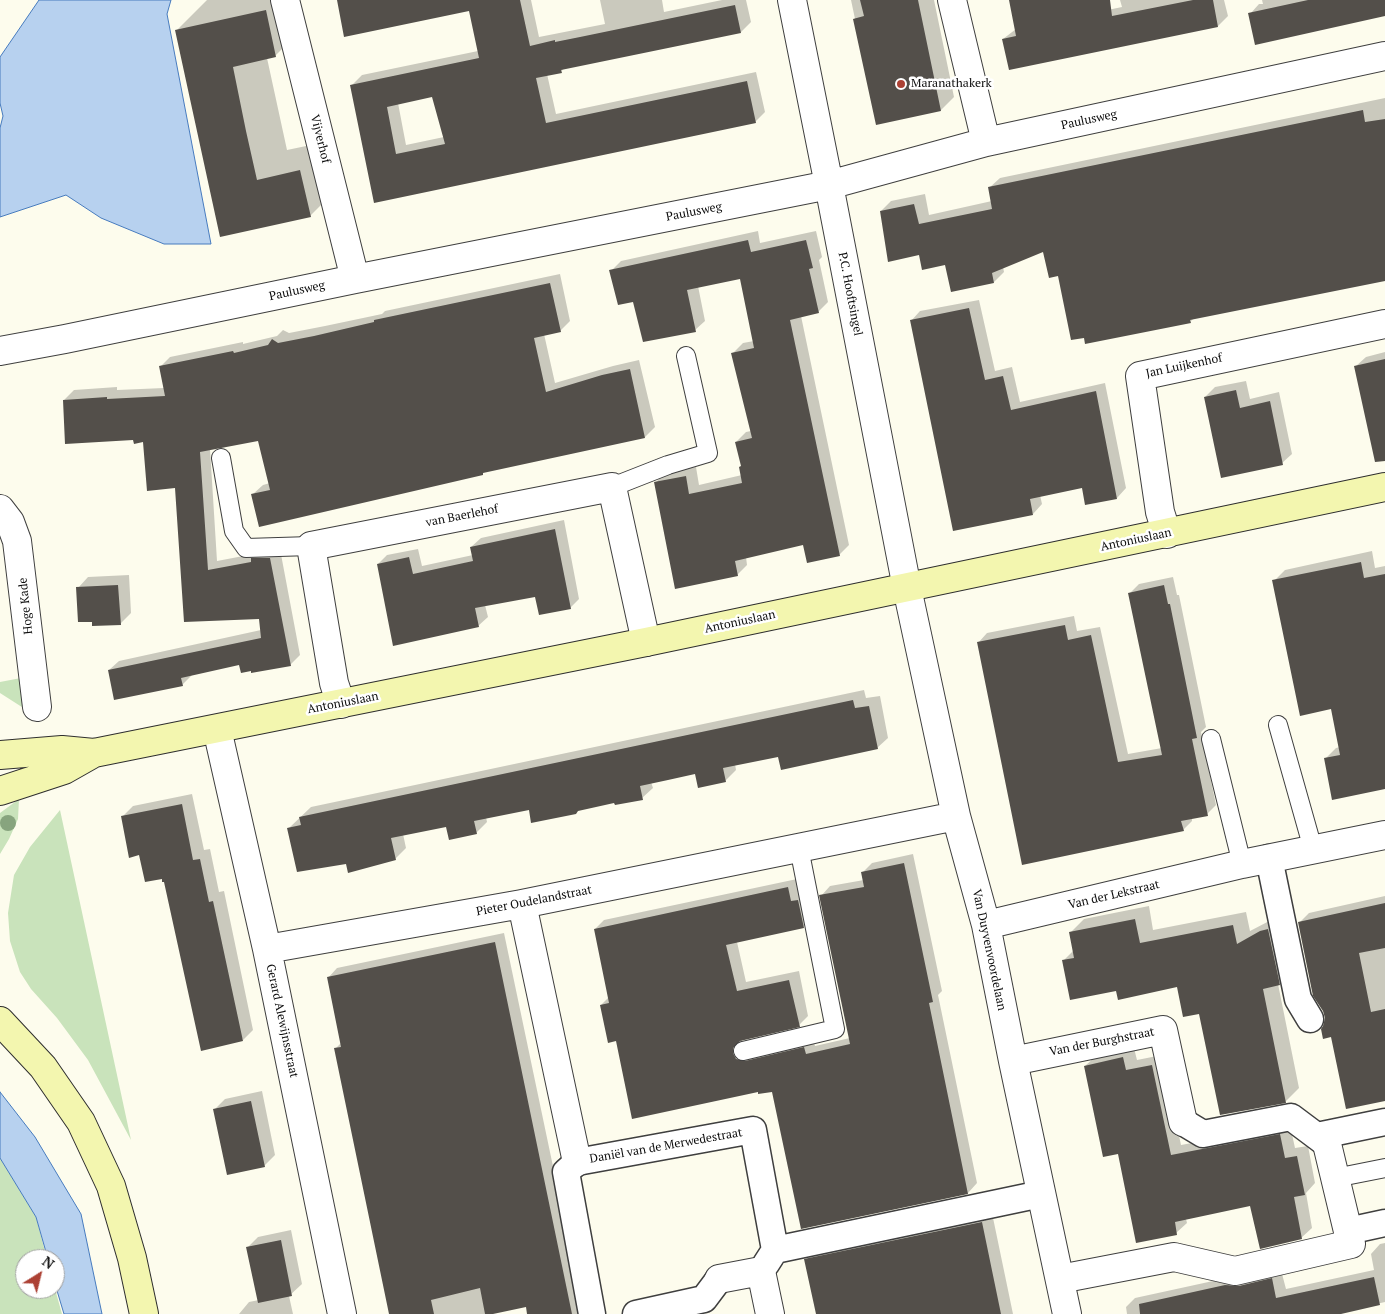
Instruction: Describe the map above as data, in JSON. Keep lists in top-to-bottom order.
{
  "streets": {
    "main road": ["Antoniuslaan"],
    "street": [
      "Paulusweg",
      "Vijverhof",
      "P.C. Hooftsingel",
      "Jan Luijkenhof",
      "van Baerlehof",
      "Hoge Kade",
      "Van der Lekstraat",
      "Pieter Oudelandstraat",
      "Van Duyvenvoordelaan",
      "Gerard Alewijnsstraat",
      "Van der Burghstraat",
      "Daniël van de Merwedestraat"
    ]
  },
  "crossings": [
    ["Paulusweg", "Vijverhof"],
    ["Paulusweg", "P.C. Hooftsingel"],
    ["P.C. Hooftsingel", "Antoniuslaan"],
    ["P.C. Hooftsingel", "Van Duyvenvoordelaan"],
    ["Jan Luijkenhof", "Antoniuslaan"],
    ["Antoniuslaan", "Van Duyvenvoordelaan"],
    ["Antoniuslaan", "Gerard Alewijnsstraat"],
    ["Van der Lekstraat", "Van Duyvenvoordelaan"],
    ["Pieter Oudelandstraat", "Van Duyvenvoordelaan"],
    ["Pieter Oudelandstraat", "Gerard Alewijnsstraat"],
    ["Pieter Oudelandstraat", "Daniël van de Merwedestraat"],
    ["Van Duyvenvoordelaan", "Van der Burghstraat"]
  ],
  "places": ["Maranathakerk"],
  "north": "top right"
}
